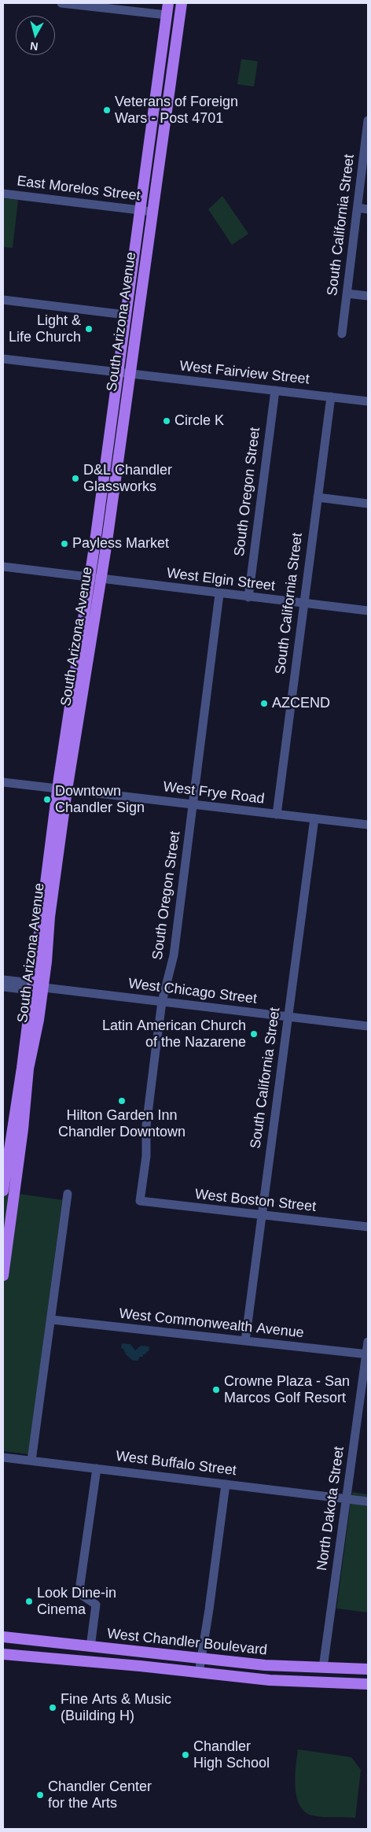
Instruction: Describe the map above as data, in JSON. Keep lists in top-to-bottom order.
{
  "streets": {
    "main road": ["South Arizona Avenue", "West Chandler Boulevard"],
    "street": [
      "East Morelos Street",
      "South California Street",
      "West Fairview Street",
      "South Oregon Street",
      "West Elgin Street",
      "West Frye Road",
      "West Chicago Street",
      "West Boston Street",
      "West Commonwealth Avenue",
      "West Buffalo Street",
      "North Dakota Street"
    ]
  },
  "crossings": [
    ["East Morelos Street", "South Arizona Avenue"],
    ["South California Street", "West Fairview Street"],
    ["South California Street", "West Elgin Street"],
    ["South California Street", "West Frye Road"],
    ["South California Street", "West Chicago Street"],
    ["South California Street", "West Boston Street"],
    ["South California Street", "West Commonwealth Avenue"],
    ["South Arizona Avenue", "West Fairview Street"],
    ["South Arizona Avenue", "West Elgin Street"],
    ["South Arizona Avenue", "West Frye Road"],
    ["South Arizona Avenue", "West Chicago Street"],
    ["West Fairview Street", "South Oregon Street"],
    ["South Oregon Street", "West Elgin Street"],
    ["South Oregon Street", "West Frye Road"],
    ["South Oregon Street", "West Chicago Street"],
    ["South Oregon Street", "West Boston Street"],
    ["West Commonwealth Avenue", "North Dakota Street"],
    ["West Buffalo Street", "North Dakota Street"],
    ["North Dakota Street", "West Chandler Boulevard"]
  ],
  "places": [
    "Veterans of Foreign Wars - Post 4701",
    "Light & Life Church",
    "Circle K",
    "D&L Chandler Glassworks",
    "Payless Market",
    "AZCEND",
    "Downtown Chandler Sign",
    "Latin American Church of the Nazarene",
    "Hilton Garden Inn Chandler Downtown",
    "Crowne Plaza - San Marcos Golf Resort",
    "Look Dine-in Cinema",
    "Fine Arts & Music (Building H)",
    "Chandler High School",
    "Chandler Center for the Arts"
  ],
  "north": "bottom"
}
